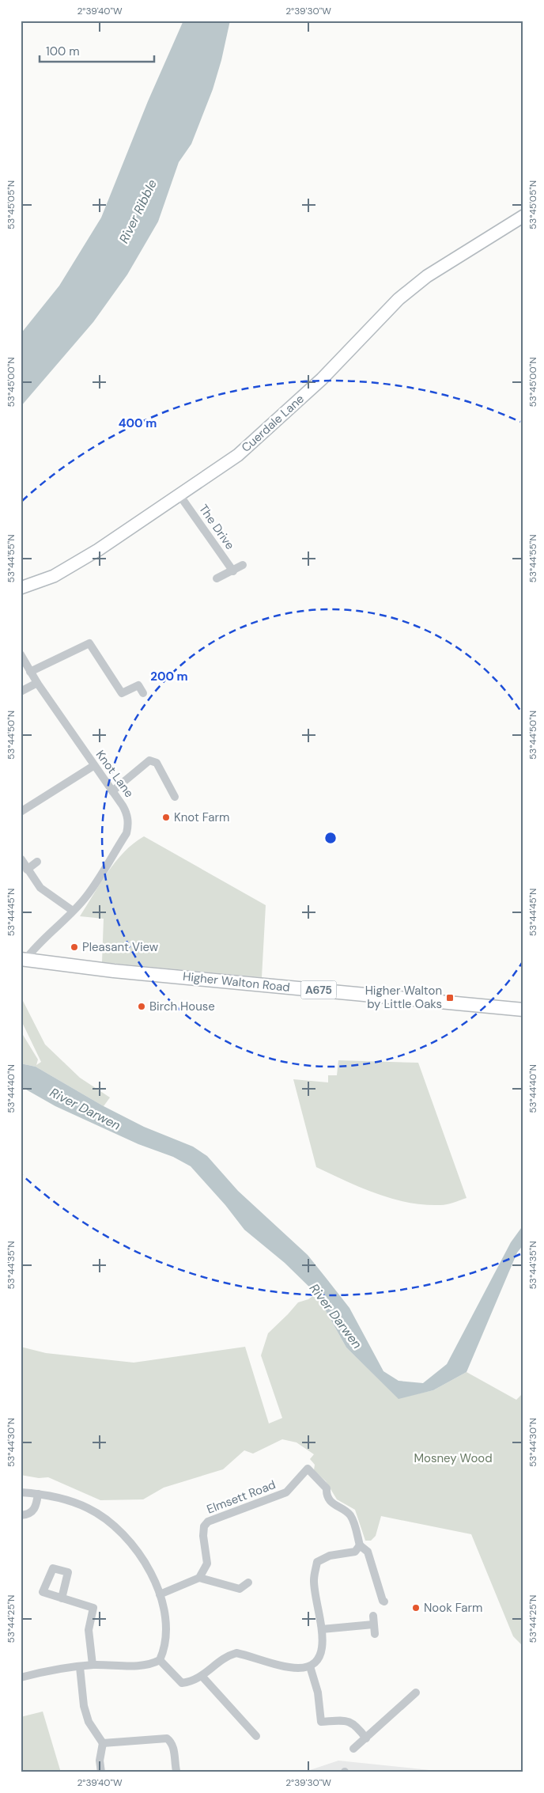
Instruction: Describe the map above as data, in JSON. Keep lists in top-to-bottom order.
{
  "streets": {
    "main road": ["Cuerdale Lane", "Higher Walton Road", "A675"],
    "street": ["The Drive", "Knot Lane", "Elmsett Road"]
  },
  "crossings": [
    ["Cuerdale Lane", "The Drive"],
    ["Knot Lane", "Higher Walton Road"]
  ],
  "water": ["River Ribble", "River Darwen"],
  "parks": ["Mosney Wood"],
  "places": {
    "other": [
      "Knot Farm",
      "Pleasant View",
      "Birch House",
      "Nook Farm"
    ],
    "transit": ["Higher Walton by Little Oaks"]
  },
  "scale_bar": "100 m",
  "coordinates": [
    "2°39'40\"W",
    "2°39'30\"W",
    "53°45'05\"N",
    "53°45'00\"N",
    "53°44'55\"N",
    "53°44'50\"N",
    "53°44'45\"N",
    "53°44'40\"N",
    "53°44'35\"N",
    "53°44'30\"N",
    "53°44'25\"N"
  ],
  "rings": ["400 m", "200 m"]
}
